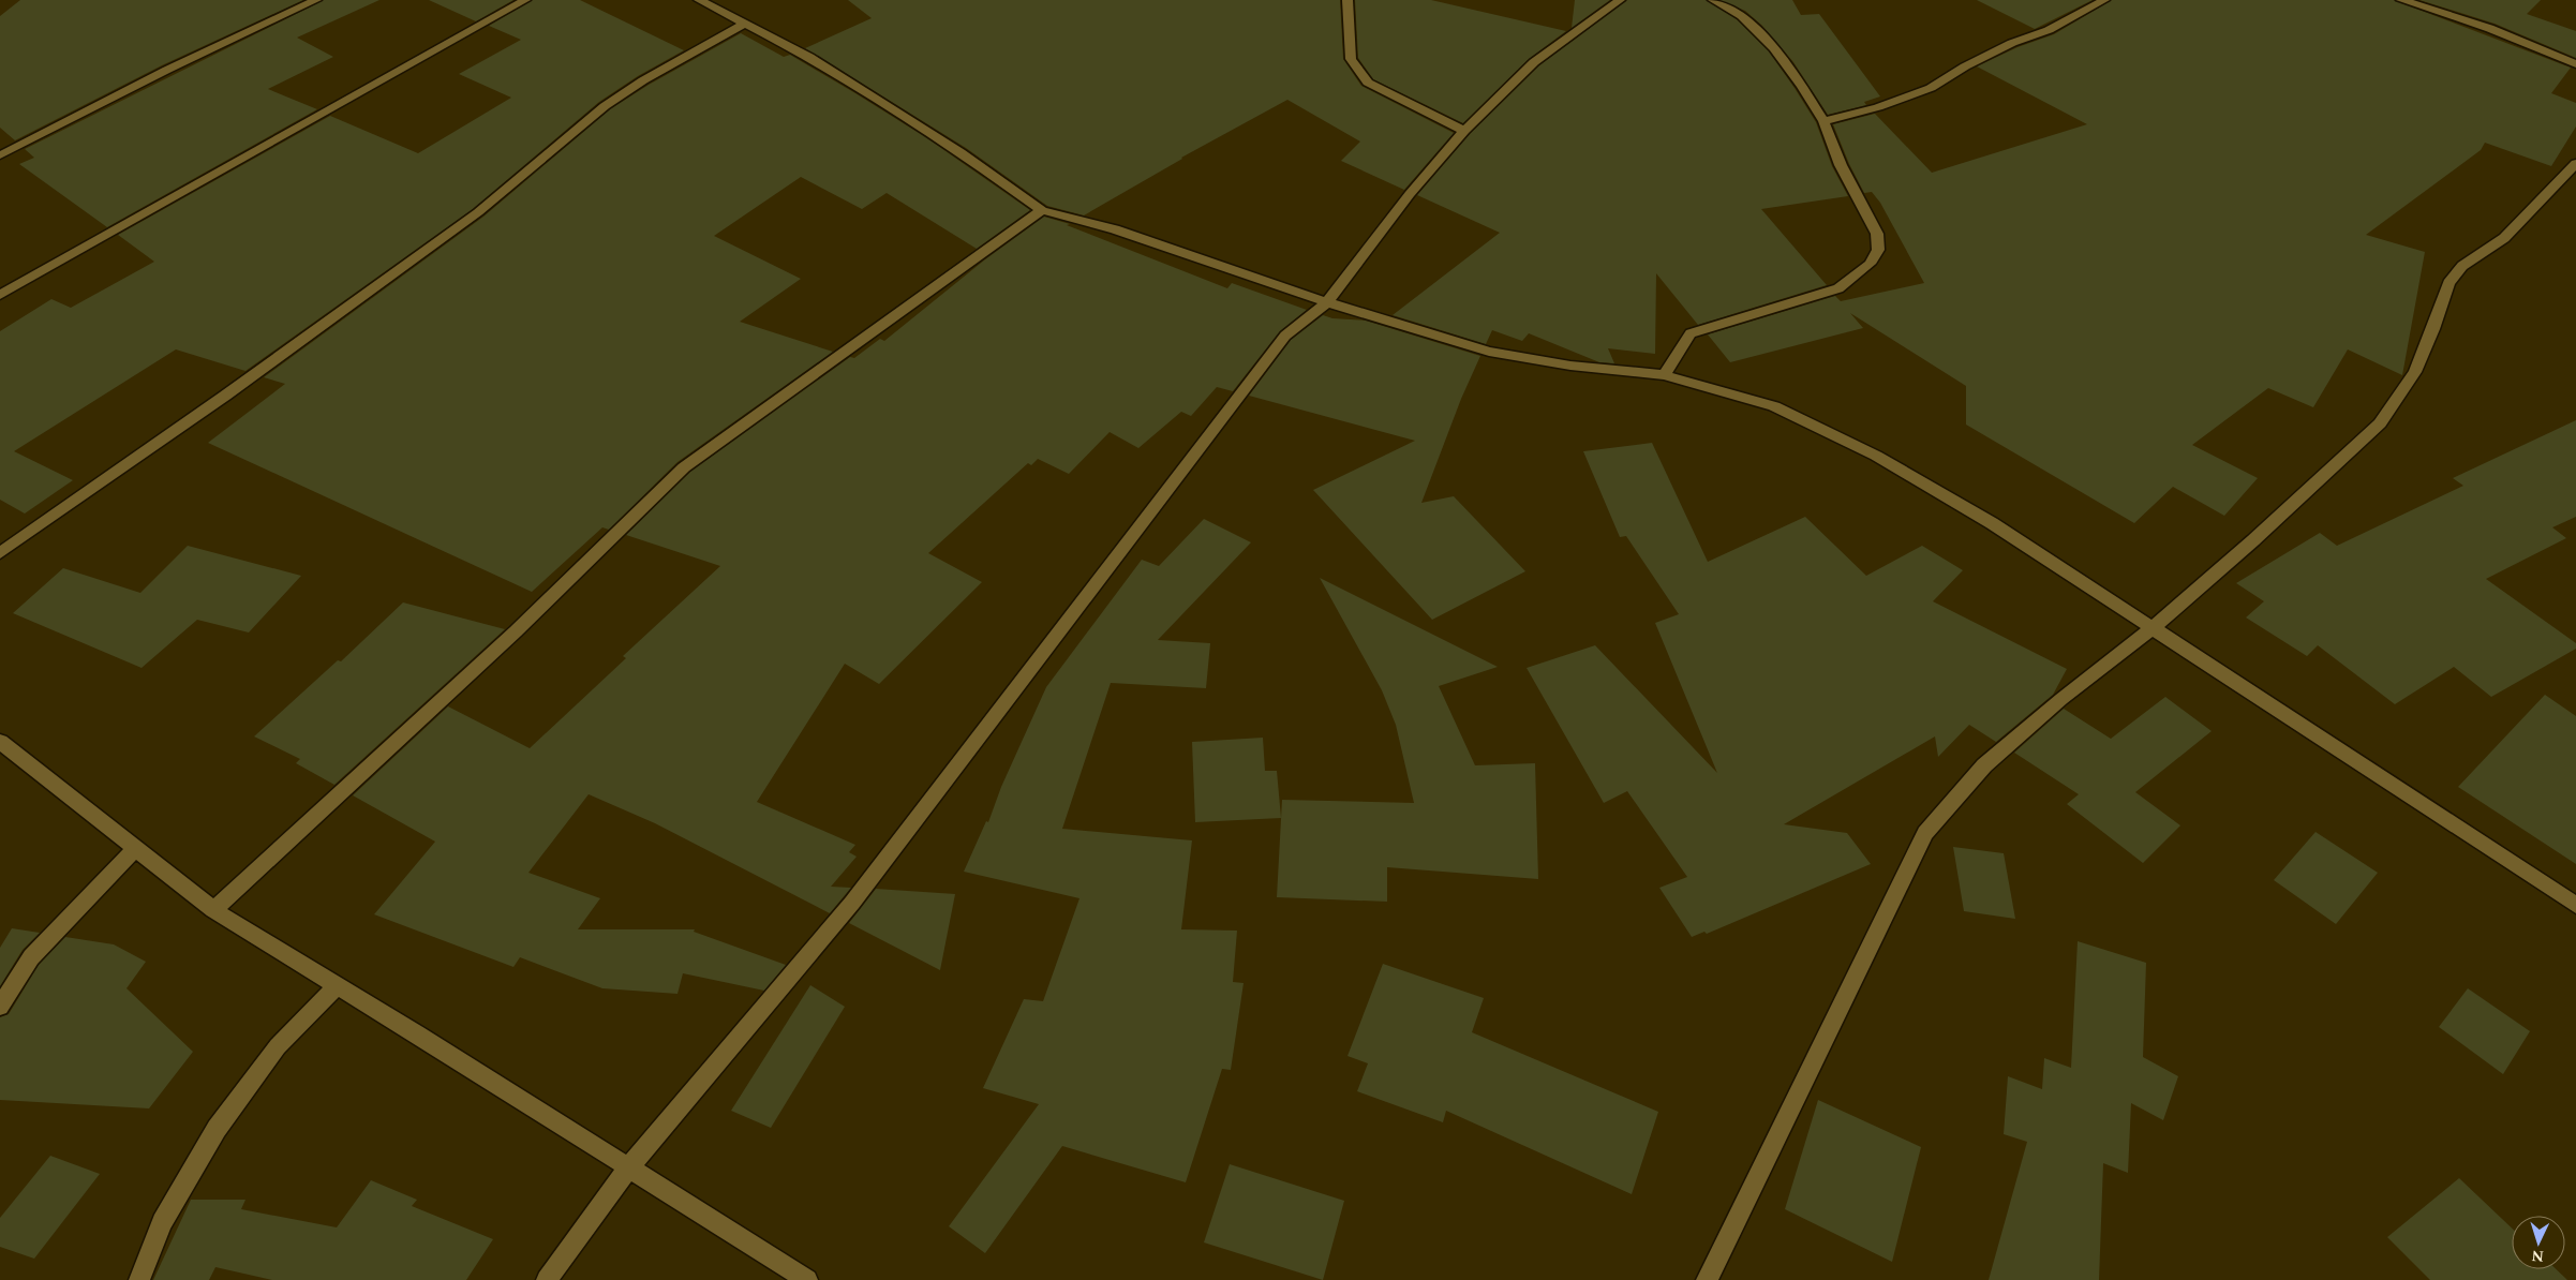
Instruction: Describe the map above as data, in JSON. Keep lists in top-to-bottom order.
{
  "north": "bottom"
}
